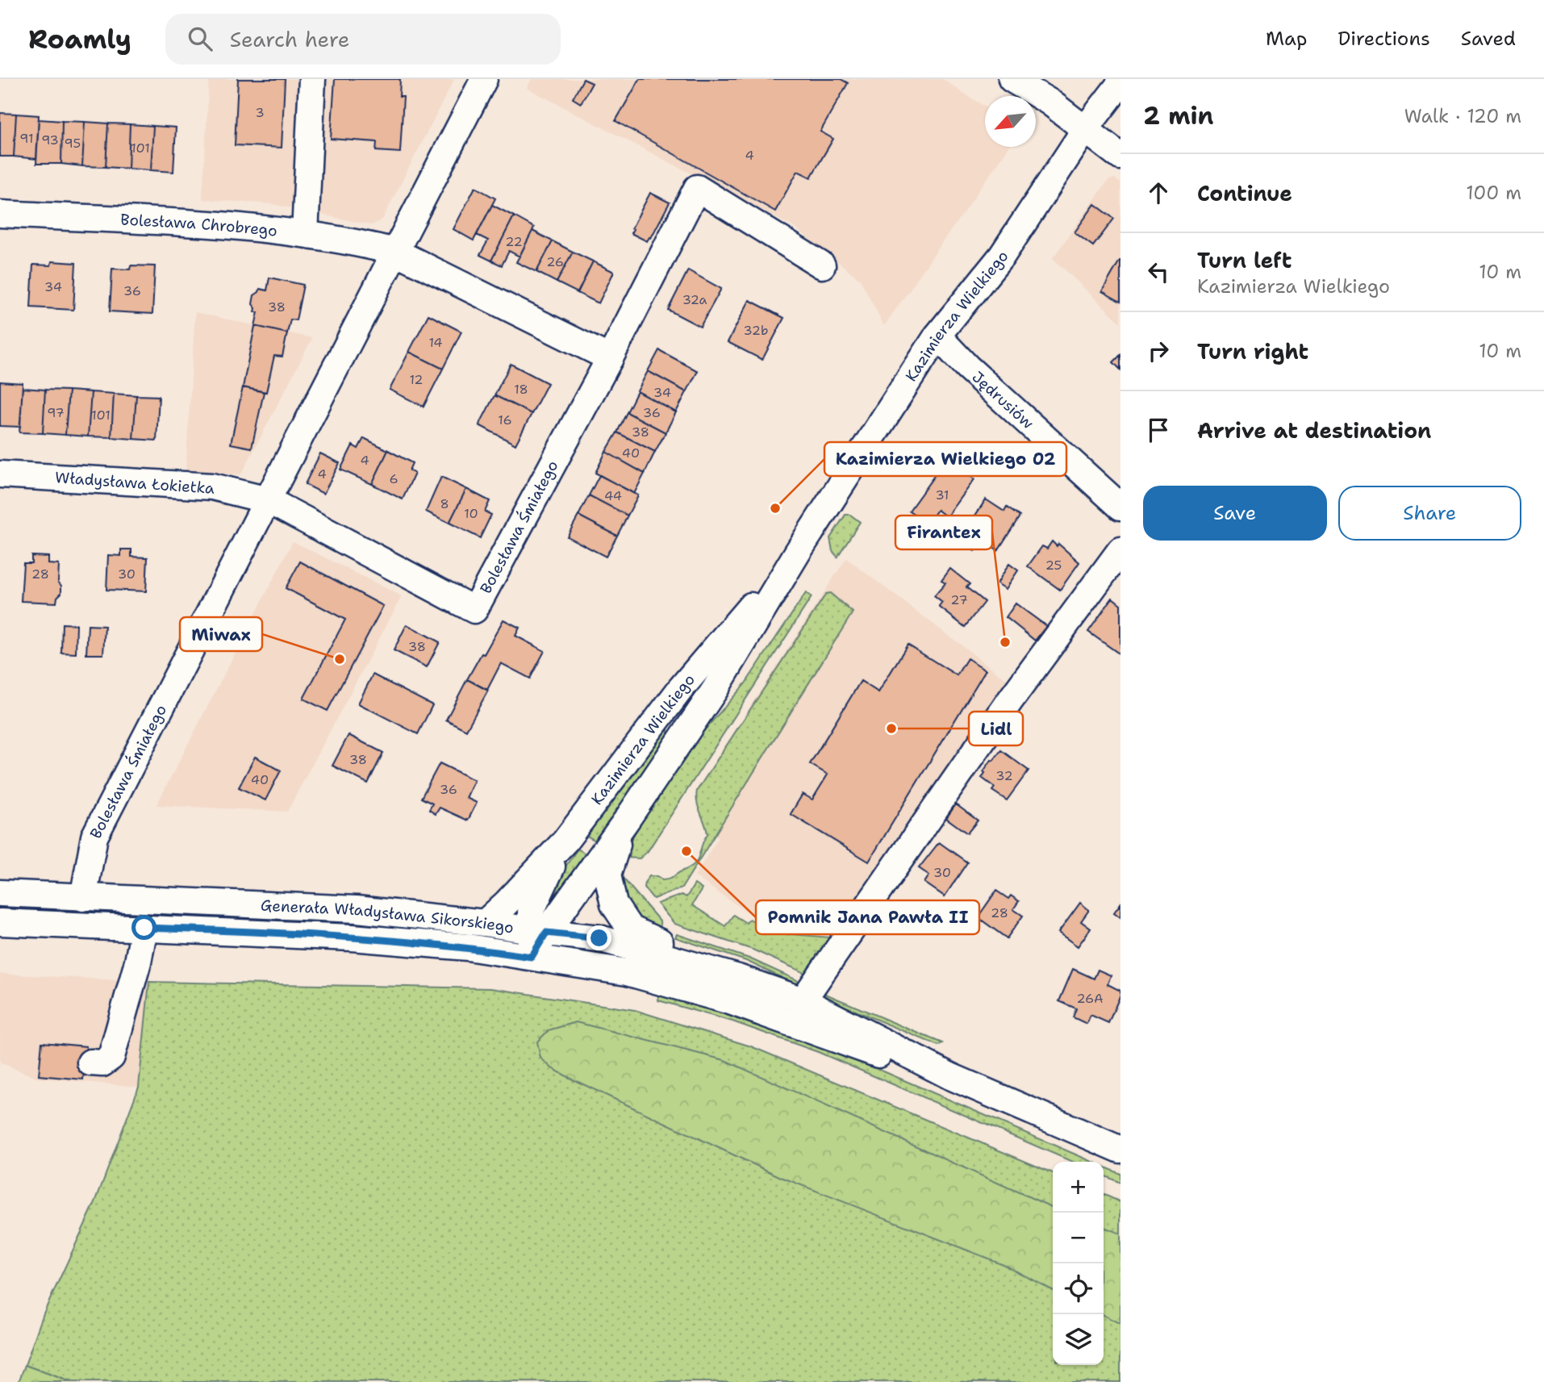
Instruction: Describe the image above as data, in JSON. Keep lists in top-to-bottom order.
{
  "streets": {
    "street": [
      "Bolesława Chrobrego",
      "Kazimierza Wielkiego",
      "Jędrusiów",
      "Władysława Łokietka",
      "Bolesława Śmiałego",
      "Generała Władysława Sikorskiego"
    ]
  },
  "crossings": [
    ["Bolesława Chrobrego", "Bolesława Śmiałego"],
    ["Kazimierza Wielkiego", "Jędrusiów"],
    ["Kazimierza Wielkiego", "Generała Władysława Sikorskiego"],
    ["Władysława Łokietka", "Bolesława Śmiałego"],
    ["Bolesława Śmiałego", "Generała Władysława Sikorskiego"]
  ],
  "places": [
    "Kazimierza Wielkiego 02",
    "Firantex",
    "Miwax",
    "Lidl",
    "Pomnik Jana Pawła II"
  ],
  "house_numbers": [
    "3",
    "91",
    "93",
    "95",
    "101",
    "4",
    "22",
    "26",
    "34",
    "36",
    "32a",
    "38",
    "32b",
    "14",
    "12",
    "18",
    "34",
    "97",
    "36",
    "101",
    "16",
    "38",
    "40",
    "4",
    "4",
    "6",
    "31",
    "44",
    "8",
    "10",
    "25",
    "28",
    "30",
    "27",
    "38",
    "38",
    "32",
    "40",
    "36",
    "30",
    "28",
    "26A"
  ],
  "north": "bottom left",
  "page": {
    "header": "Roamly",
    "search": "Search here",
    "nav": ["Map", "Directions", "Saved"],
    "heading": ["2 min", "Walk · 120 m"],
    "list": [
      ["Continue", "100 m"],
      ["Turn left", "Kazimierza Wielkiego", "10 m"],
      ["Turn right", "10 m"],
      "Arrive at destination"
    ],
    "buttons": ["Save", "Share"],
    "map_buttons": ["+", "−"]
  }
}
